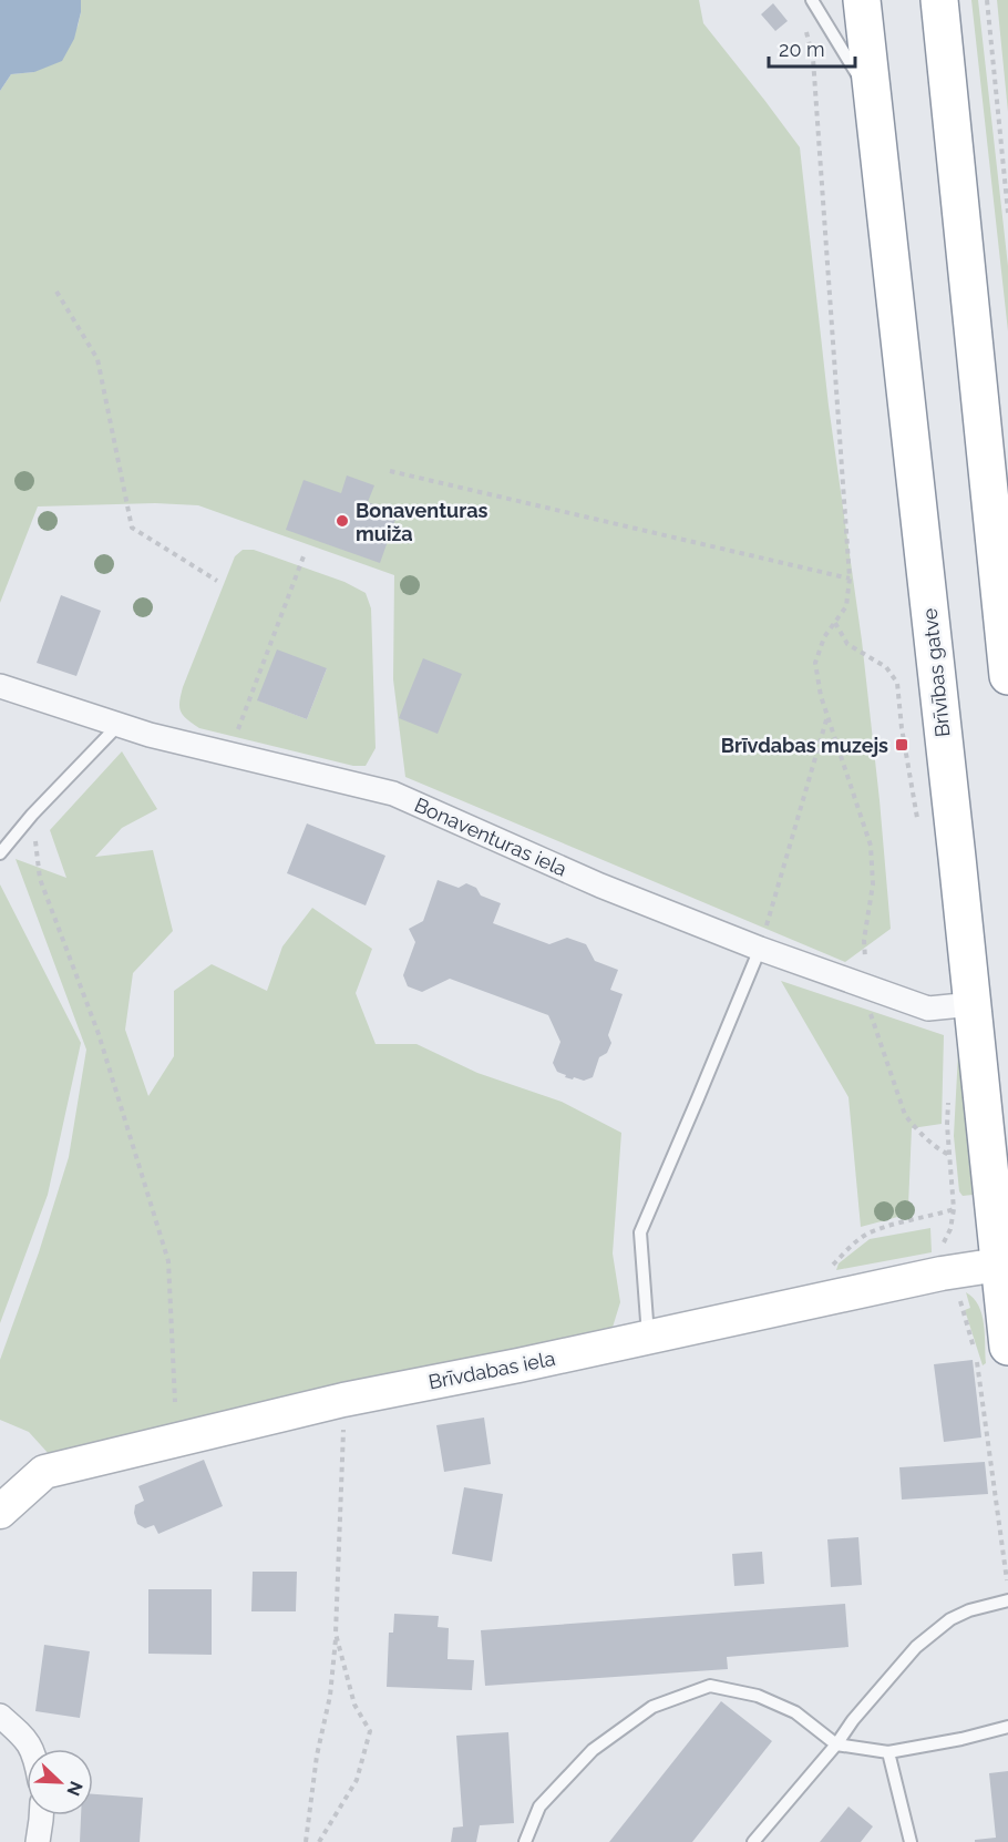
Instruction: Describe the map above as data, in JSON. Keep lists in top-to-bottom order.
{
  "streets": {
    "highway": ["Brīvības gatve"],
    "street": ["Bonaventuras iela", "Brīvdabas iela"]
  },
  "crossings": [
    ["Brīvības gatve", "Bonaventuras iela"],
    ["Brīvības gatve", "Brīvdabas iela"]
  ],
  "places": {
    "other": ["Bonaventuras muiža"],
    "transit": ["Brīvdabas muzejs"]
  },
  "scale_bar": "20 m",
  "north": "bottom right"
}
